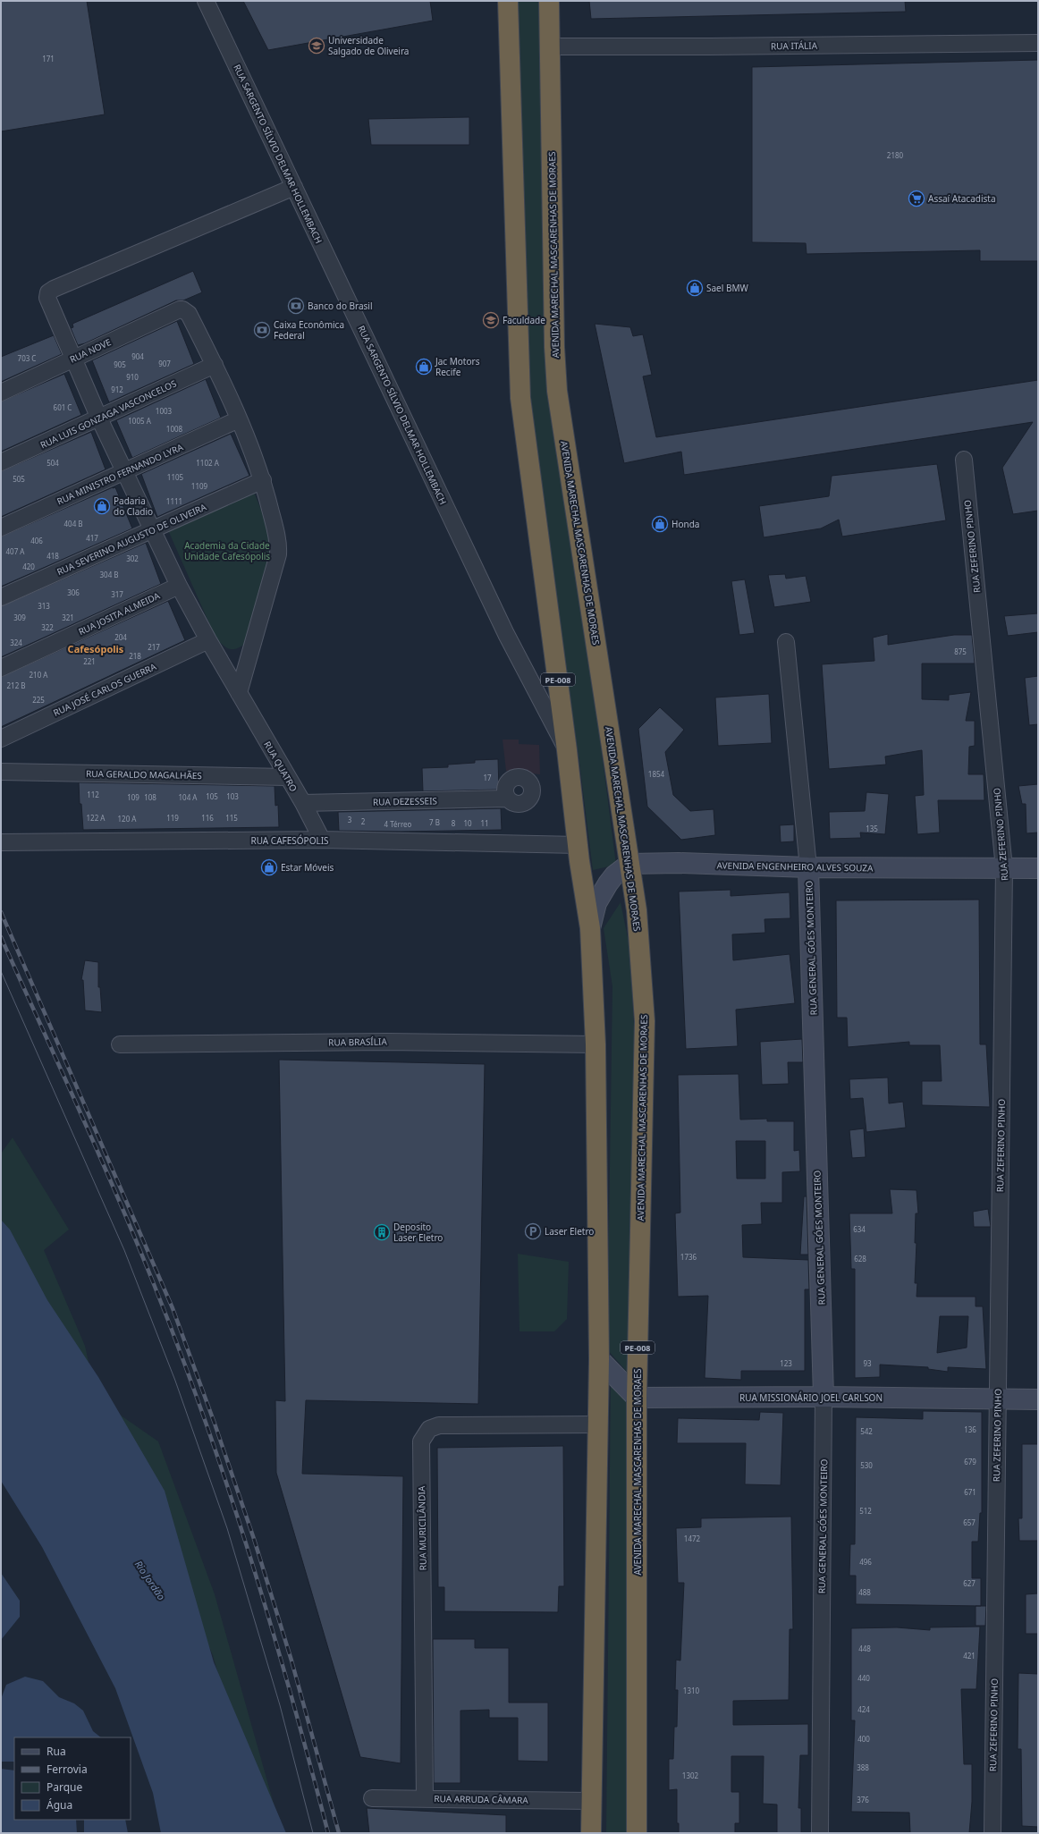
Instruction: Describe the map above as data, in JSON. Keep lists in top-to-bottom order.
{
  "streets": {
    "highway": ["AVENIDA MARECHAL MASCARENHAS DE MORAES", "PE-008"],
    "main road": ["AVENIDA ENGENHEIRO ALVES SOUZA", "RUA GENERAL GÓES MONTEIRO", "RUA MISSIONÁRIO JOEL CARLSON"],
    "street": [
      "RUA ITÁLIA",
      "RUA SARGENTO SÍLVIO DELMAR HOLLEMBACH",
      "RUA NOVE",
      "RUA LUIS GONZAGA VASCONCELOS",
      "RUA MINISTRO FERNANDO LYRA",
      "RUA SEVERINO AUGUSTO DE OLIVEIRA",
      "RUA ZEFERINO PINHO",
      "RUA JOSITA ALMEIDA",
      "RUA JOSÉ CARLOS GUERRA",
      "RUA QUATRO",
      "RUA GERALDO MAGALHÃES",
      "RUA DEZESSEIS",
      "RUA CAFESÓPOLIS",
      "RUA BRASÍLIA",
      "RUA MURICILÂNDIA",
      "RUA ARRUDA CÂMARA"
    ]
  },
  "crossings": [
    ["RUA ITÁLIA", "AVENIDA MARECHAL MASCARENHAS DE MORAES"],
    ["RUA SARGENTO SÍLVIO DELMAR HOLLEMBACH", "PE-008"],
    ["RUA SARGENTO SÍLVIO DELMAR HOLLEMBACH", "RUA QUATRO"],
    ["AVENIDA MARECHAL MASCARENHAS DE MORAES", "AVENIDA ENGENHEIRO ALVES SOUZA"],
    ["AVENIDA MARECHAL MASCARENHAS DE MORAES", "RUA MISSIONÁRIO JOEL CARLSON"],
    ["RUA NOVE", "RUA LUIS GONZAGA VASCONCELOS"],
    ["RUA NOVE", "RUA QUATRO"],
    ["RUA LUIS GONZAGA VASCONCELOS", "RUA QUATRO"],
    ["RUA MINISTRO FERNANDO LYRA", "RUA QUATRO"],
    ["RUA SEVERINO AUGUSTO DE OLIVEIRA", "RUA QUATRO"],
    ["RUA ZEFERINO PINHO", "AVENIDA ENGENHEIRO ALVES SOUZA"],
    ["RUA ZEFERINO PINHO", "RUA MISSIONÁRIO JOEL CARLSON"],
    ["RUA JOSITA ALMEIDA", "RUA QUATRO"],
    ["PE-008", "RUA CAFESÓPOLIS"],
    ["PE-008", "RUA BRASÍLIA"],
    ["PE-008", "RUA MURICILÂNDIA"],
    ["PE-008", "RUA ARRUDA CÂMARA"],
    ["RUA JOSÉ CARLOS GUERRA", "RUA QUATRO"],
    ["RUA QUATRO", "RUA GERALDO MAGALHÃES"],
    ["RUA QUATRO", "RUA DEZESSEIS"],
    ["RUA QUATRO", "RUA CAFESÓPOLIS"],
    ["AVENIDA ENGENHEIRO ALVES SOUZA", "RUA GENERAL GÓES MONTEIRO"],
    ["RUA GENERAL GÓES MONTEIRO", "RUA MISSIONÁRIO JOEL CARLSON"],
    ["RUA MURICILÂNDIA", "RUA ARRUDA CÂMARA"]
  ],
  "districts": ["Cafesópolis"],
  "water": ["Rio Jordão"],
  "parks": ["Academia da Cidade Unidade Cafesópolis"],
  "places": {
    "school or university": ["Universidade Salgado de Oliveira", "Faculdade"],
    "supermarket": ["Assaí Atacadista"],
    "shop": [
      "Sael BMW",
      "Jac Motors Recife",
      "Padaria do Cladio",
      "Honda",
      "Estar Móveis"
    ],
    "bank": ["Banco do Brasil", "Caixa Econômica Federal"],
    "parking": ["Laser Eletro"],
    "building": ["Deposito Laser Eletro"]
  },
  "house_numbers": [
    "171",
    "2180",
    "904",
    "703 C",
    "907",
    "905",
    "910",
    "912",
    "601 C",
    "1003",
    "1005 A",
    "1008",
    "504",
    "1102 A",
    "1105",
    "505",
    "1109",
    "1111",
    "404 B",
    "417",
    "406",
    "407 A",
    "418",
    "302",
    "420",
    "304 B",
    "306",
    "317",
    "313",
    "309",
    "321",
    "322",
    "204",
    "324",
    "217",
    "875",
    "218",
    "221",
    "210 A",
    "212 B",
    "225",
    "1854",
    "17",
    "112",
    "105",
    "103",
    "109",
    "108",
    "104 A",
    "122 A",
    "119",
    "116",
    "115",
    "120 A",
    "3",
    "2",
    "7 B",
    "8",
    "10",
    "11",
    "4 Térreo",
    "135",
    "634",
    "1736",
    "628",
    "123",
    "93",
    "136",
    "542",
    "679",
    "530",
    "671",
    "512",
    "657",
    "1472",
    "496",
    "627",
    "488",
    "448",
    "421",
    "440",
    "1310",
    "424",
    "400",
    "388",
    "1302",
    "376"
  ],
  "legend": [
    "Rua",
    "Ferrovia",
    "Parque",
    "Água"
  ]
}
